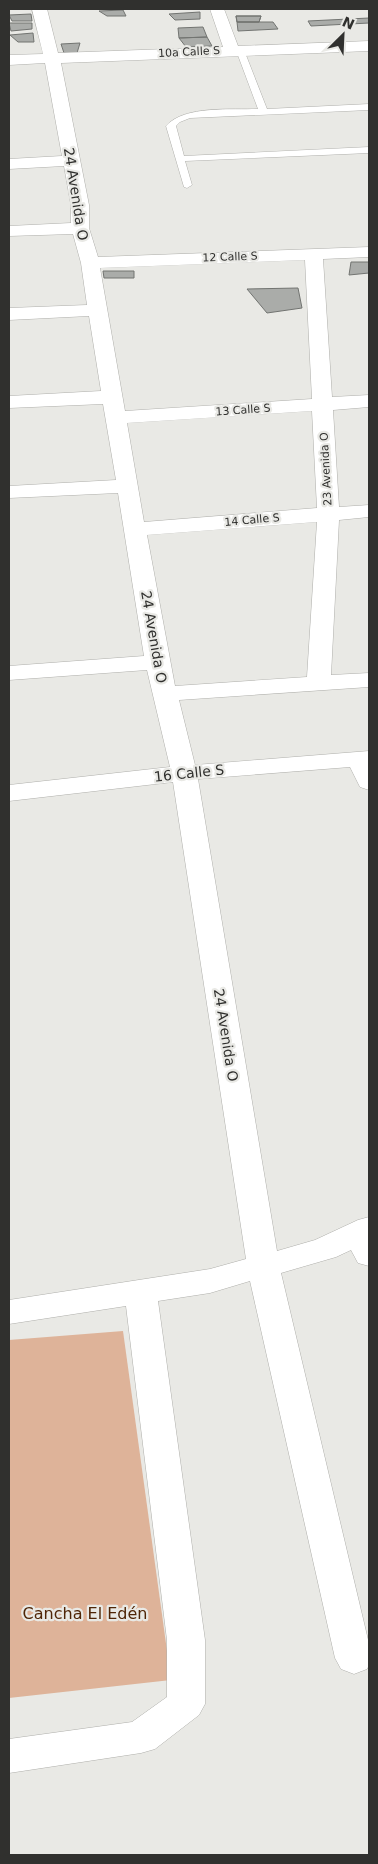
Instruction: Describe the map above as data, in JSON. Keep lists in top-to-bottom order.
{
  "streets": {
    "street": [
      "10a Calle S",
      "24 Avenida O",
      "12 Calle S",
      "13 Calle S",
      "23 Avenida O",
      "14 Calle S",
      "16 Calle S"
    ]
  },
  "crossings": [
    ["10a Calle S", "24 Avenida O"],
    ["24 Avenida O", "12 Calle S"],
    ["24 Avenida O", "13 Calle S"],
    ["24 Avenida O", "14 Calle S"],
    ["24 Avenida O", "16 Calle S"],
    ["12 Calle S", "23 Avenida O"],
    ["13 Calle S", "23 Avenida O"],
    ["23 Avenida O", "14 Calle S"]
  ],
  "parks": ["Cancha El Edén"],
  "north": "top right"
}
